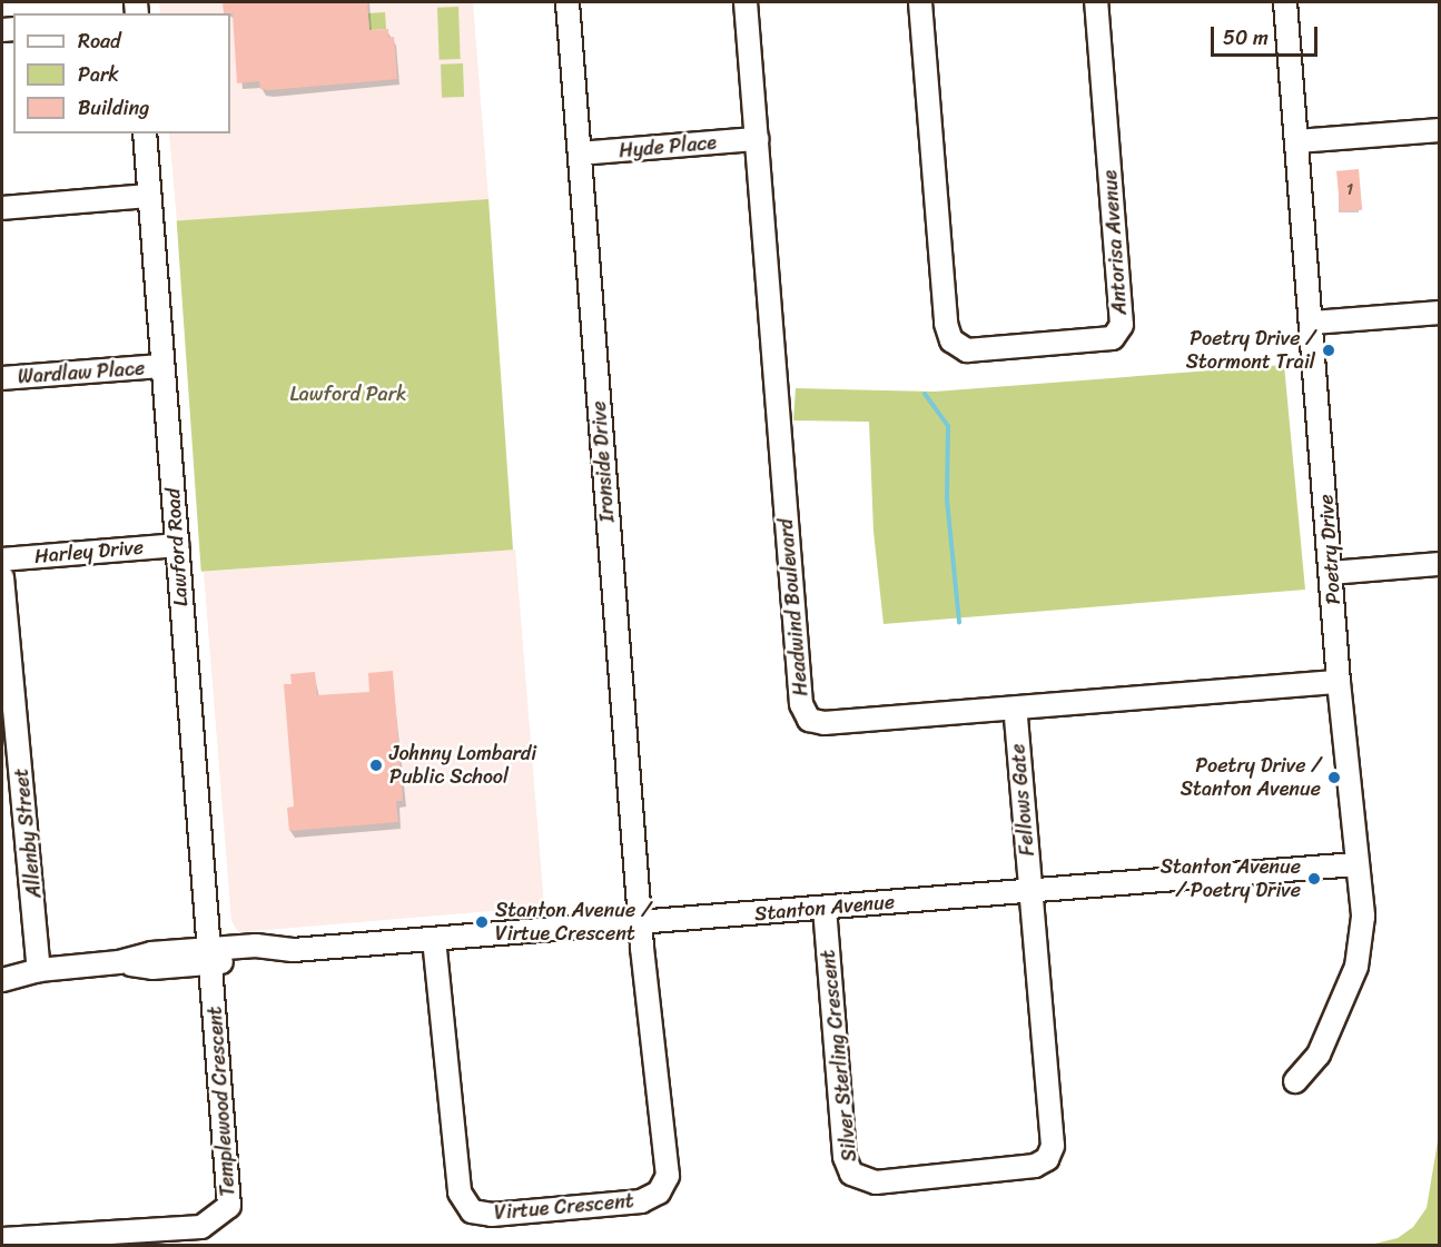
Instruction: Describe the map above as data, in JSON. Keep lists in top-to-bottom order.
{
  "streets": {
    "street": [
      "Hyde Place",
      "Antorisa Avenue",
      "Wardlaw Place",
      "Ironside Drive",
      "Lawford Road",
      "Poetry Drive",
      "Harley Drive",
      "Headwind Boulevard",
      "Fellows Gate",
      "Allenby Street",
      "Stanton Avenue",
      "Silver Sterling Crescent",
      "Templewood Crescent",
      "Virtue Crescent"
    ]
  },
  "crossings": [
    ["Hyde Place", "Ironside Drive"],
    ["Hyde Place", "Headwind Boulevard"],
    ["Wardlaw Place", "Lawford Road"],
    ["Ironside Drive", "Stanton Avenue"],
    ["Ironside Drive", "Virtue Crescent"],
    ["Lawford Road", "Harley Drive"],
    ["Lawford Road", "Stanton Avenue"],
    ["Lawford Road", "Templewood Crescent"],
    ["Poetry Drive", "Headwind Boulevard"],
    ["Poetry Drive", "Stanton Avenue"],
    ["Headwind Boulevard", "Fellows Gate"],
    ["Fellows Gate", "Stanton Avenue"],
    ["Fellows Gate", "Silver Sterling Crescent"],
    ["Allenby Street", "Stanton Avenue"],
    ["Stanton Avenue", "Silver Sterling Crescent"],
    ["Stanton Avenue", "Templewood Crescent"],
    ["Stanton Avenue", "Virtue Crescent"]
  ],
  "parks": ["Lawford Park"],
  "places": [
    "Poetry Drive / Stormont Trail",
    "Johnny Lombardi Public School",
    "Poetry Drive / Stanton Avenue",
    "Stanton Avenue / Poetry Drive",
    "Stanton Avenue / Virtue Crescent"
  ],
  "house_numbers": ["1"],
  "legend": ["Road", "Park", "Building"],
  "scale_bar": "50 m"
}
